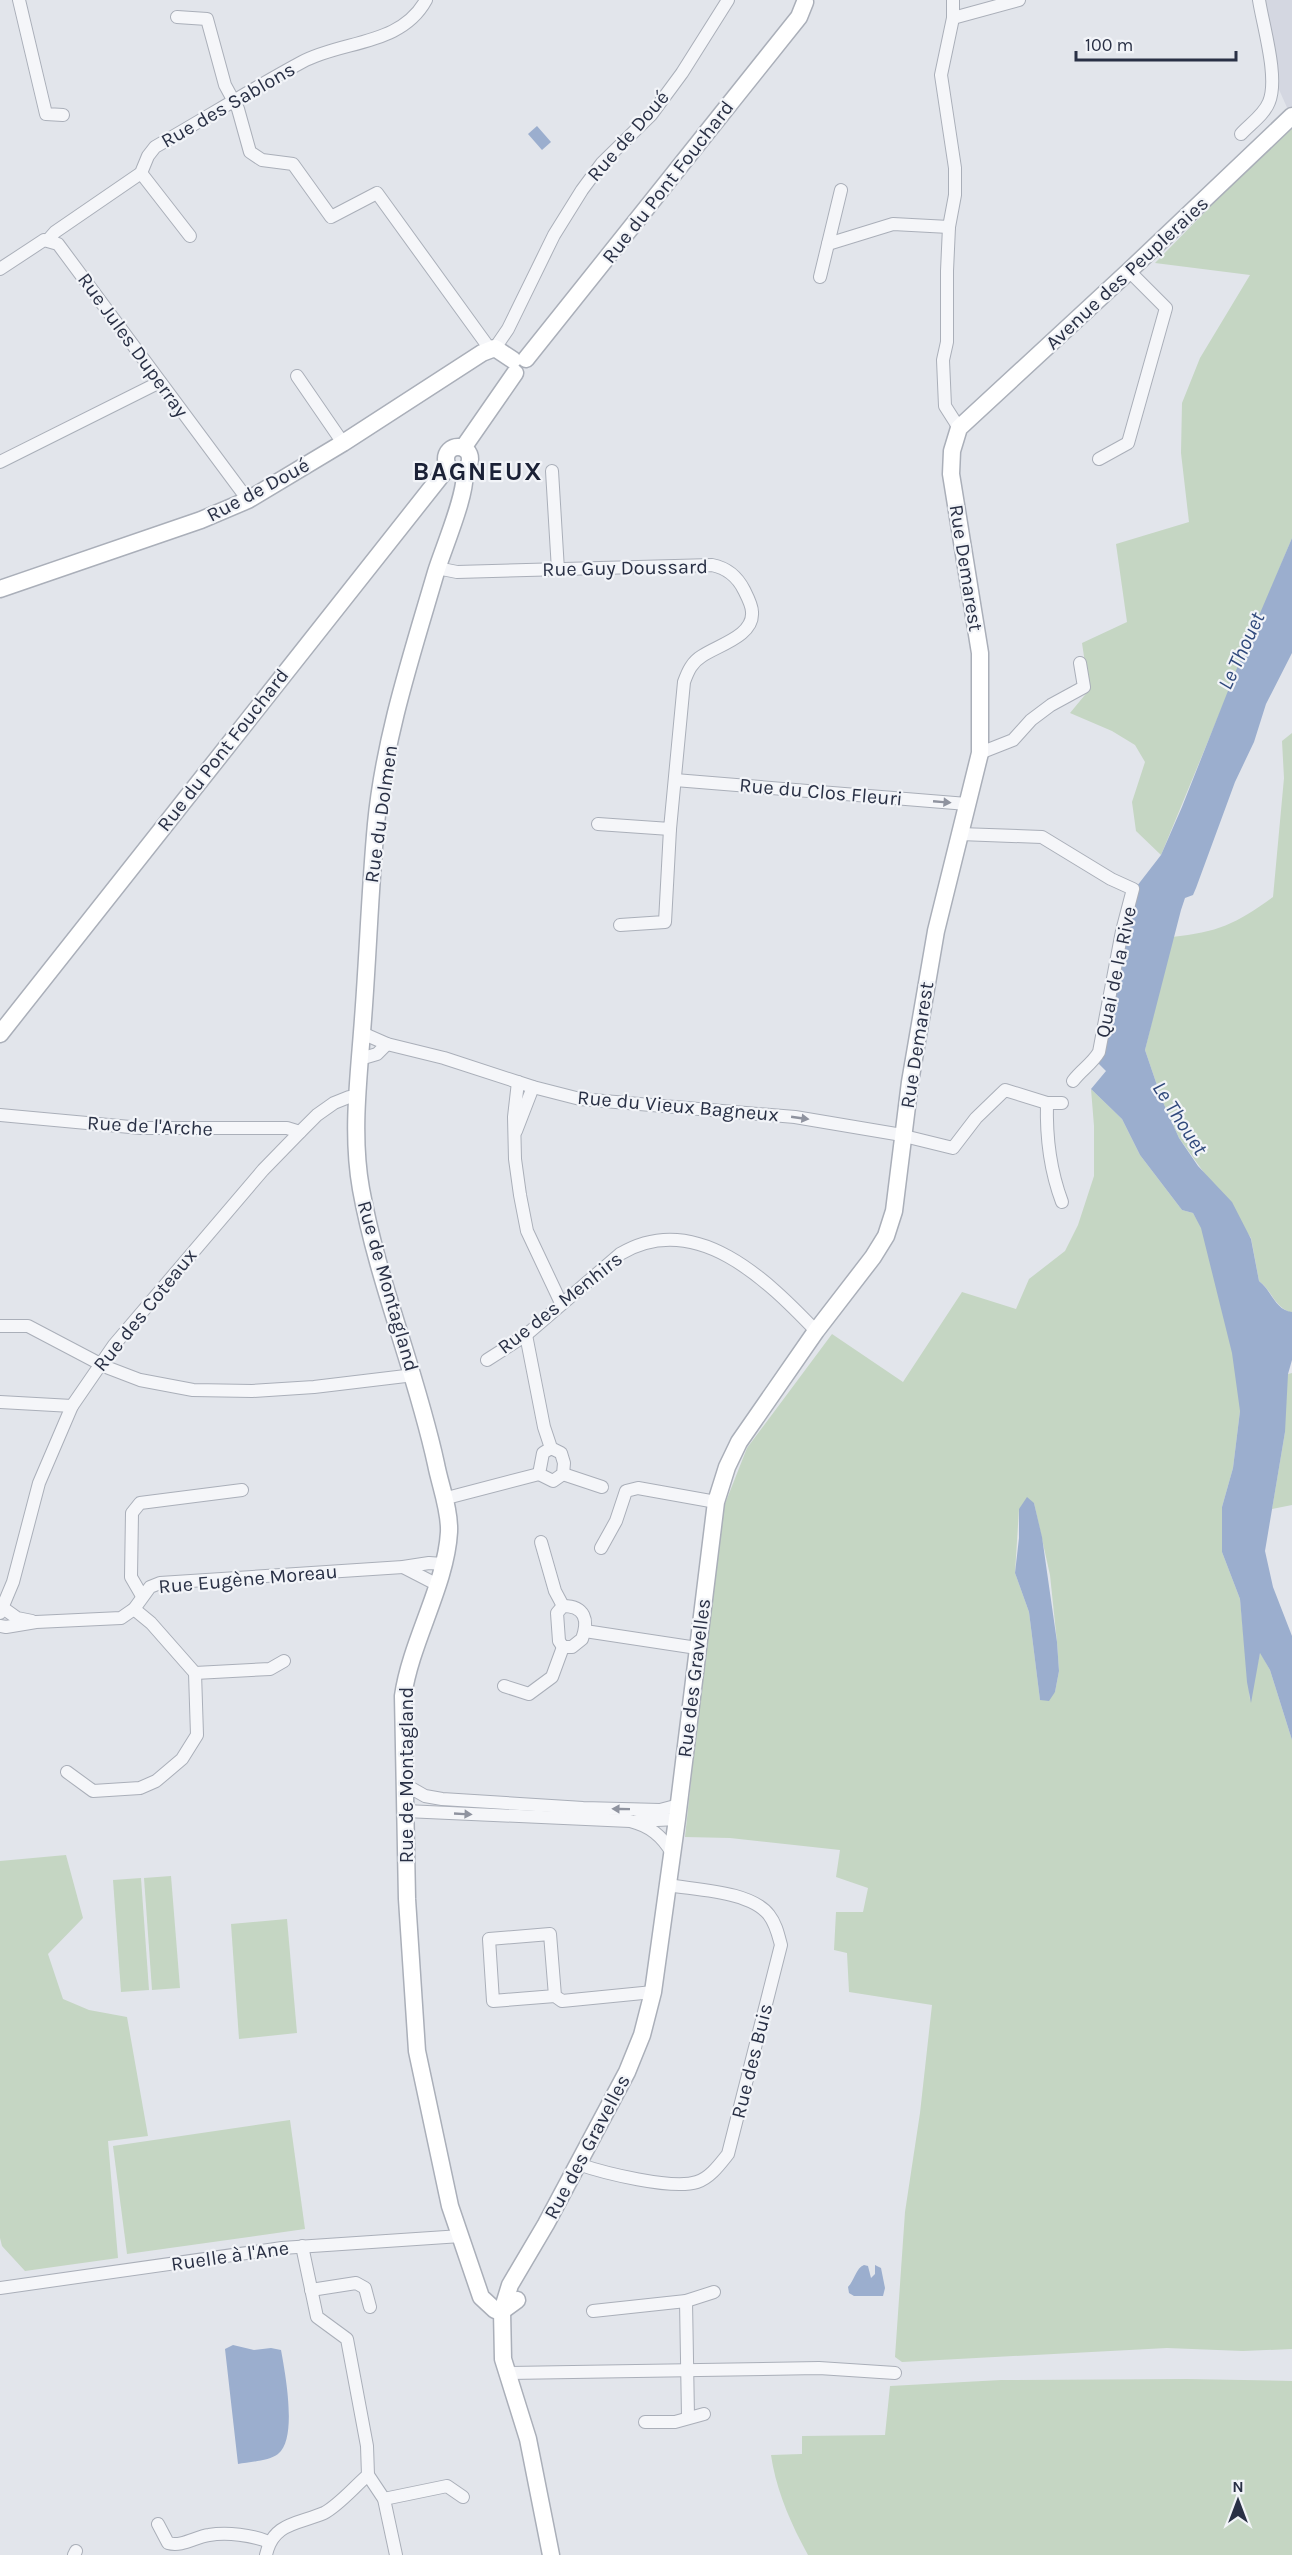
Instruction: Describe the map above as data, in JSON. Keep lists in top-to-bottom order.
{
  "streets": {
    "street": [
      "Rue des Sablons",
      "Rue de Doué",
      "Rue du Pont Fouchard",
      "Avenue des Peupleraies",
      "Rue Jules Duperray",
      "Rue Guy Doussard",
      "Rue Demarest",
      "Rue du Clos Fleuri",
      "Rue du Dolmen",
      "Quai de la Rive",
      "Rue du Vieux Bagneux",
      "Rue de l'Arche",
      "Rue de Montagland",
      "Rue des Menhirs",
      "Rue des Coteaux",
      "Rue Eugène Moreau",
      "Rue des Gravelles",
      "Rue des Buis",
      "Ruelle à l'Ane"
    ]
  },
  "crossings": [
    ["Rue des Sablons", "Rue Jules Duperray"],
    ["Rue de Doué", "Rue Jules Duperray"],
    ["Rue du Pont Fouchard", "Rue du Dolmen"],
    ["Avenue des Peupleraies", "Rue Demarest"],
    ["Rue Guy Doussard", "Rue du Clos Fleuri"],
    ["Rue Guy Doussard", "Rue du Dolmen"],
    ["Rue Demarest", "Rue du Clos Fleuri"],
    ["Rue Demarest", "Quai de la Rive"],
    ["Rue Demarest", "Rue du Vieux Bagneux"],
    ["Rue Demarest", "Rue des Gravelles"],
    ["Rue du Dolmen", "Rue du Vieux Bagneux"],
    ["Rue du Dolmen", "Rue de Montagland"],
    ["Rue du Dolmen", "Rue des Coteaux"],
    ["Rue du Vieux Bagneux", "Rue des Gravelles"],
    ["Rue de l'Arche", "Rue des Coteaux"],
    ["Rue de Montagland", "Rue des Coteaux"],
    ["Rue de Montagland", "Rue Eugène Moreau"],
    ["Rue de Montagland", "Rue des Gravelles"],
    ["Rue de Montagland", "Ruelle à l'Ane"],
    ["Rue des Menhirs", "Rue des Gravelles"],
    ["Rue des Coteaux", "Rue Eugène Moreau"],
    ["Rue des Gravelles", "Rue des Buis"]
  ],
  "one_way": ["Rue du Clos Fleuri", "Rue du Vieux Bagneux"],
  "districts": ["BAGNEUX"],
  "water": ["Le Thouet"],
  "scale_bar": "100 m",
  "north": "top"
}
